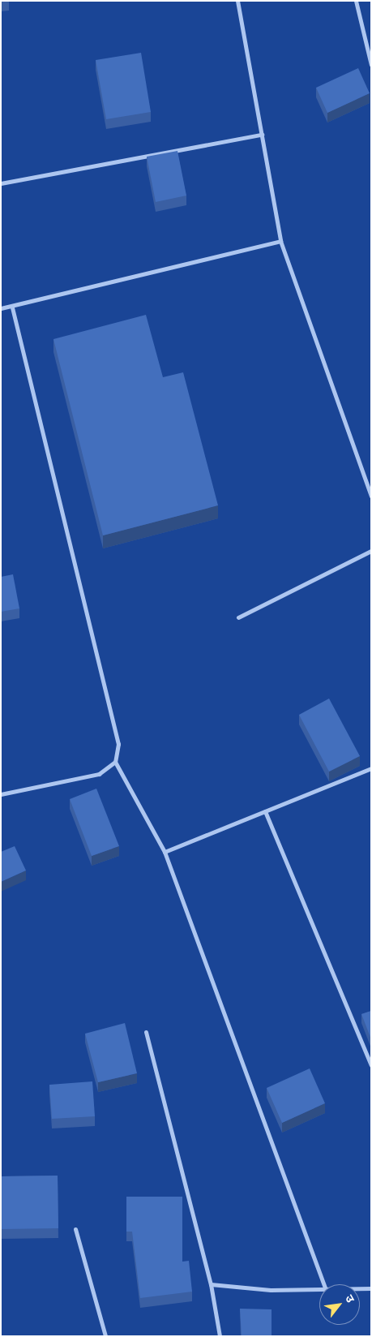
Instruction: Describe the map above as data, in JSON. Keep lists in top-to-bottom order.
{
  "north": "top right"
}
